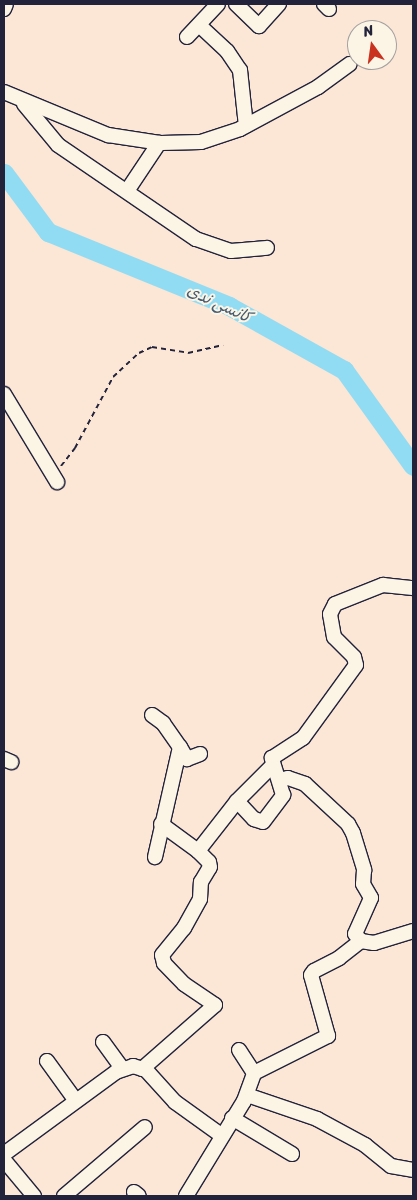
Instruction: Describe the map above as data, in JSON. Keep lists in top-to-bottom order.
{
  "water": ["کانسی ندی"],
  "north": "top"
}
